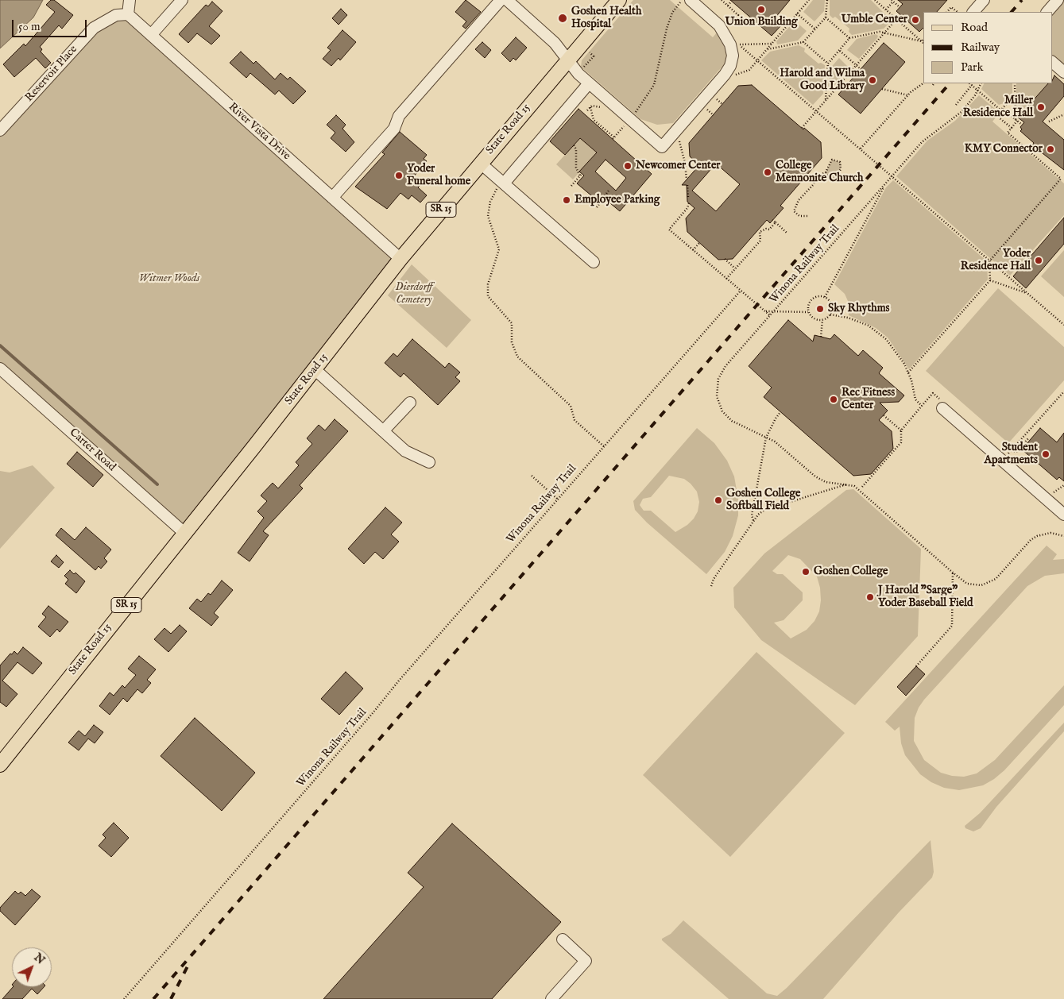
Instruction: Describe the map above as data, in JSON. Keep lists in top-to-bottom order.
{
  "streets": {
    "main road": ["State Road 15", "SR 15"],
    "street": ["Reservoir Place", "River Vista Drive", "Carter Road"],
    "path": ["Winona Railway Trail"]
  },
  "crossings": [
    ["Reservoir Place", "River Vista Drive"],
    ["State Road 15", "River Vista Drive"],
    ["State Road 15", "Carter Road"]
  ],
  "parks": ["Witmer Woods", "Dierdorff Cemetery"],
  "places": [
    "Union Building",
    "Goshen Health Hospital",
    "Umble Center",
    "Harold and Wilma Good Library",
    "Miller Residence Hall",
    "KMY Connector",
    "Newcomer Center",
    "College Mennonite Church",
    "Yoder Funeral home",
    "Employee Parking",
    "Yoder Residence Hall",
    "Sky Rhythms",
    "Rec Fitness Center",
    "Student Apartments",
    "Goshen College Softball Field",
    "Goshen College",
    "J Harold \"Sarge\" Yoder Baseball Field"
  ],
  "legend": ["Road", "Railway", "Park"],
  "scale_bar": "50 m",
  "north": "top right"
}
